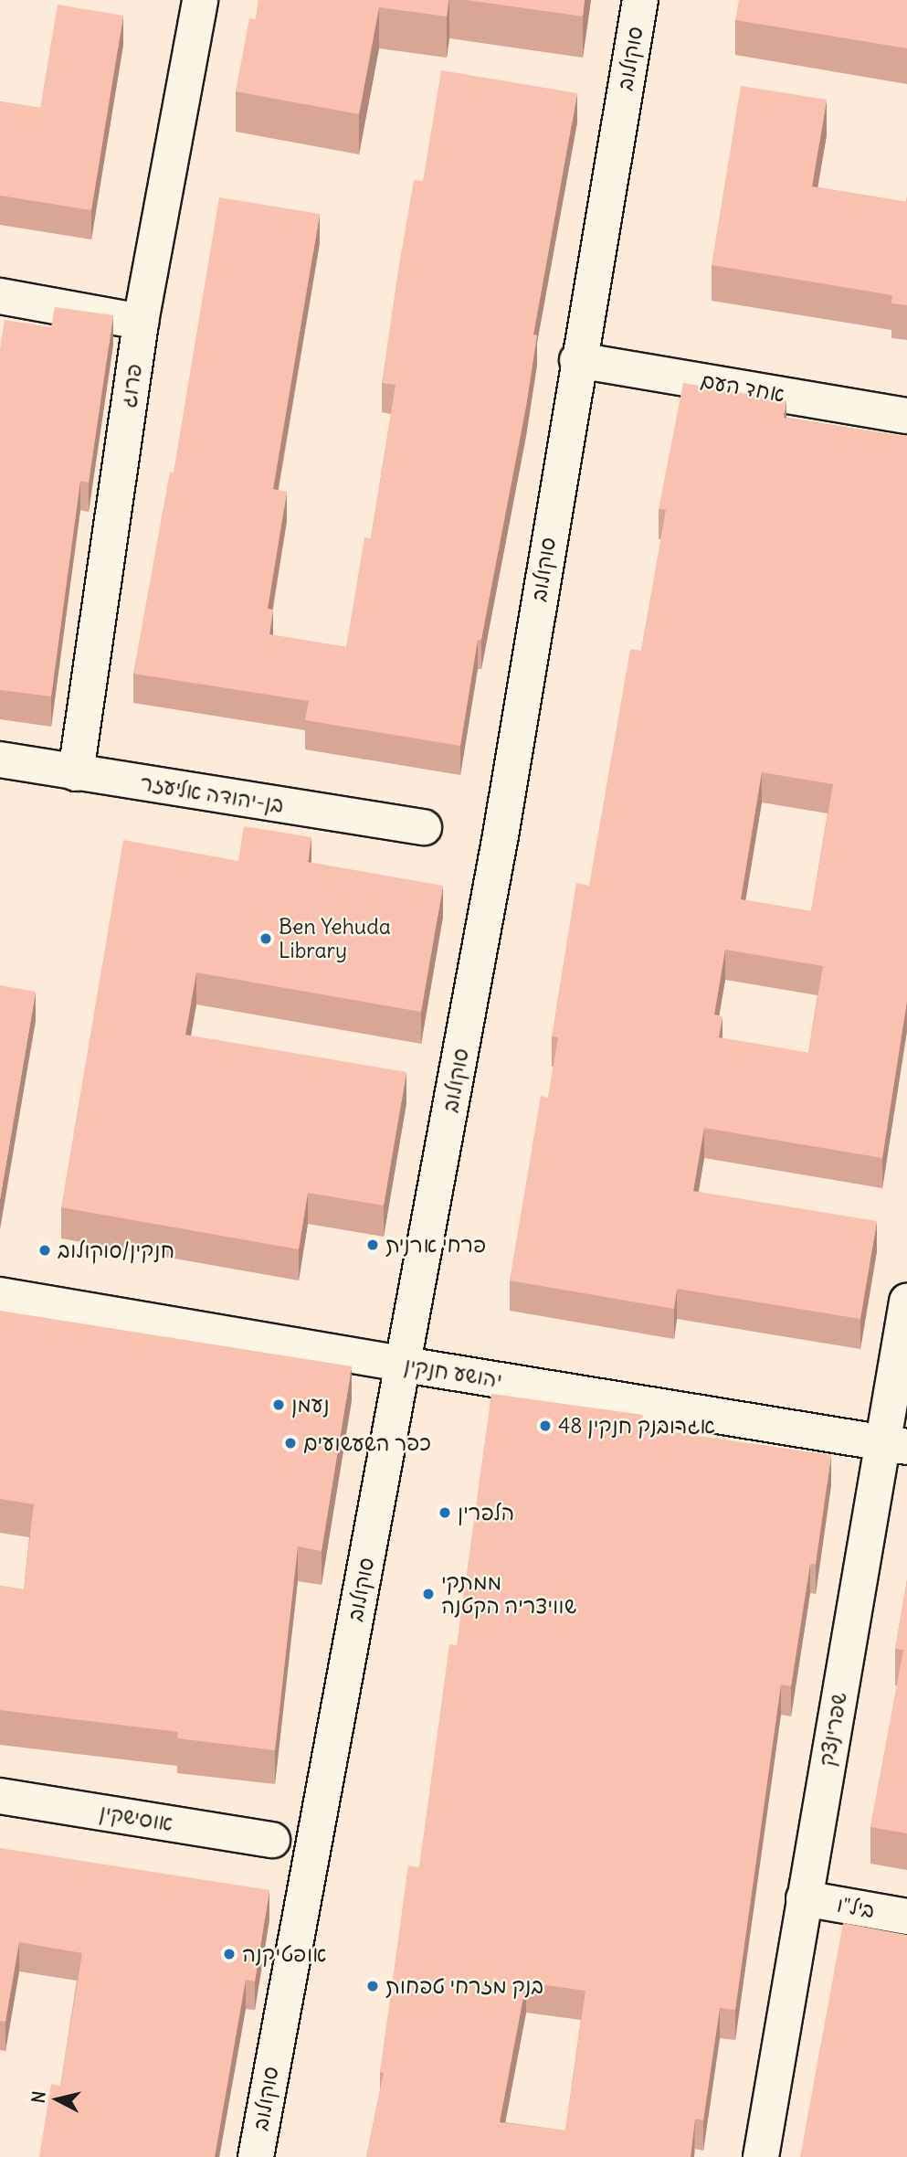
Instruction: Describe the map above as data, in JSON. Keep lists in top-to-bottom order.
{
  "streets": {
    "street": [
      "סוקולוב",
      "פרוג",
      "אחד העם",
      "בן-יהודה אליעזר",
      "יהושע חנקין",
      "שפרינצק",
      "אוסישקין",
      "ביל\"ו"
    ]
  },
  "crossings": [
    ["סוקולוב", "אחד העם"],
    ["סוקולוב", "יהושע חנקין"],
    ["פרוג", "בן-יהודה אליעזר"],
    ["יהושע חנקין", "שפרינצק"],
    ["שפרינצק", "ביל\"ו"]
  ],
  "places": [
    "Ben Yehuda Library",
    "פרחי ארנית",
    "חנקין/סוקולוב",
    "נעמן",
    "אגרובנק חנקין 48",
    "כפר השעשועים",
    "הלפרין",
    "ממתקי שוויצריה הקטנה",
    "אופטיקנה",
    "בנק מזרחי טפחות"
  ],
  "north": "left"
}
